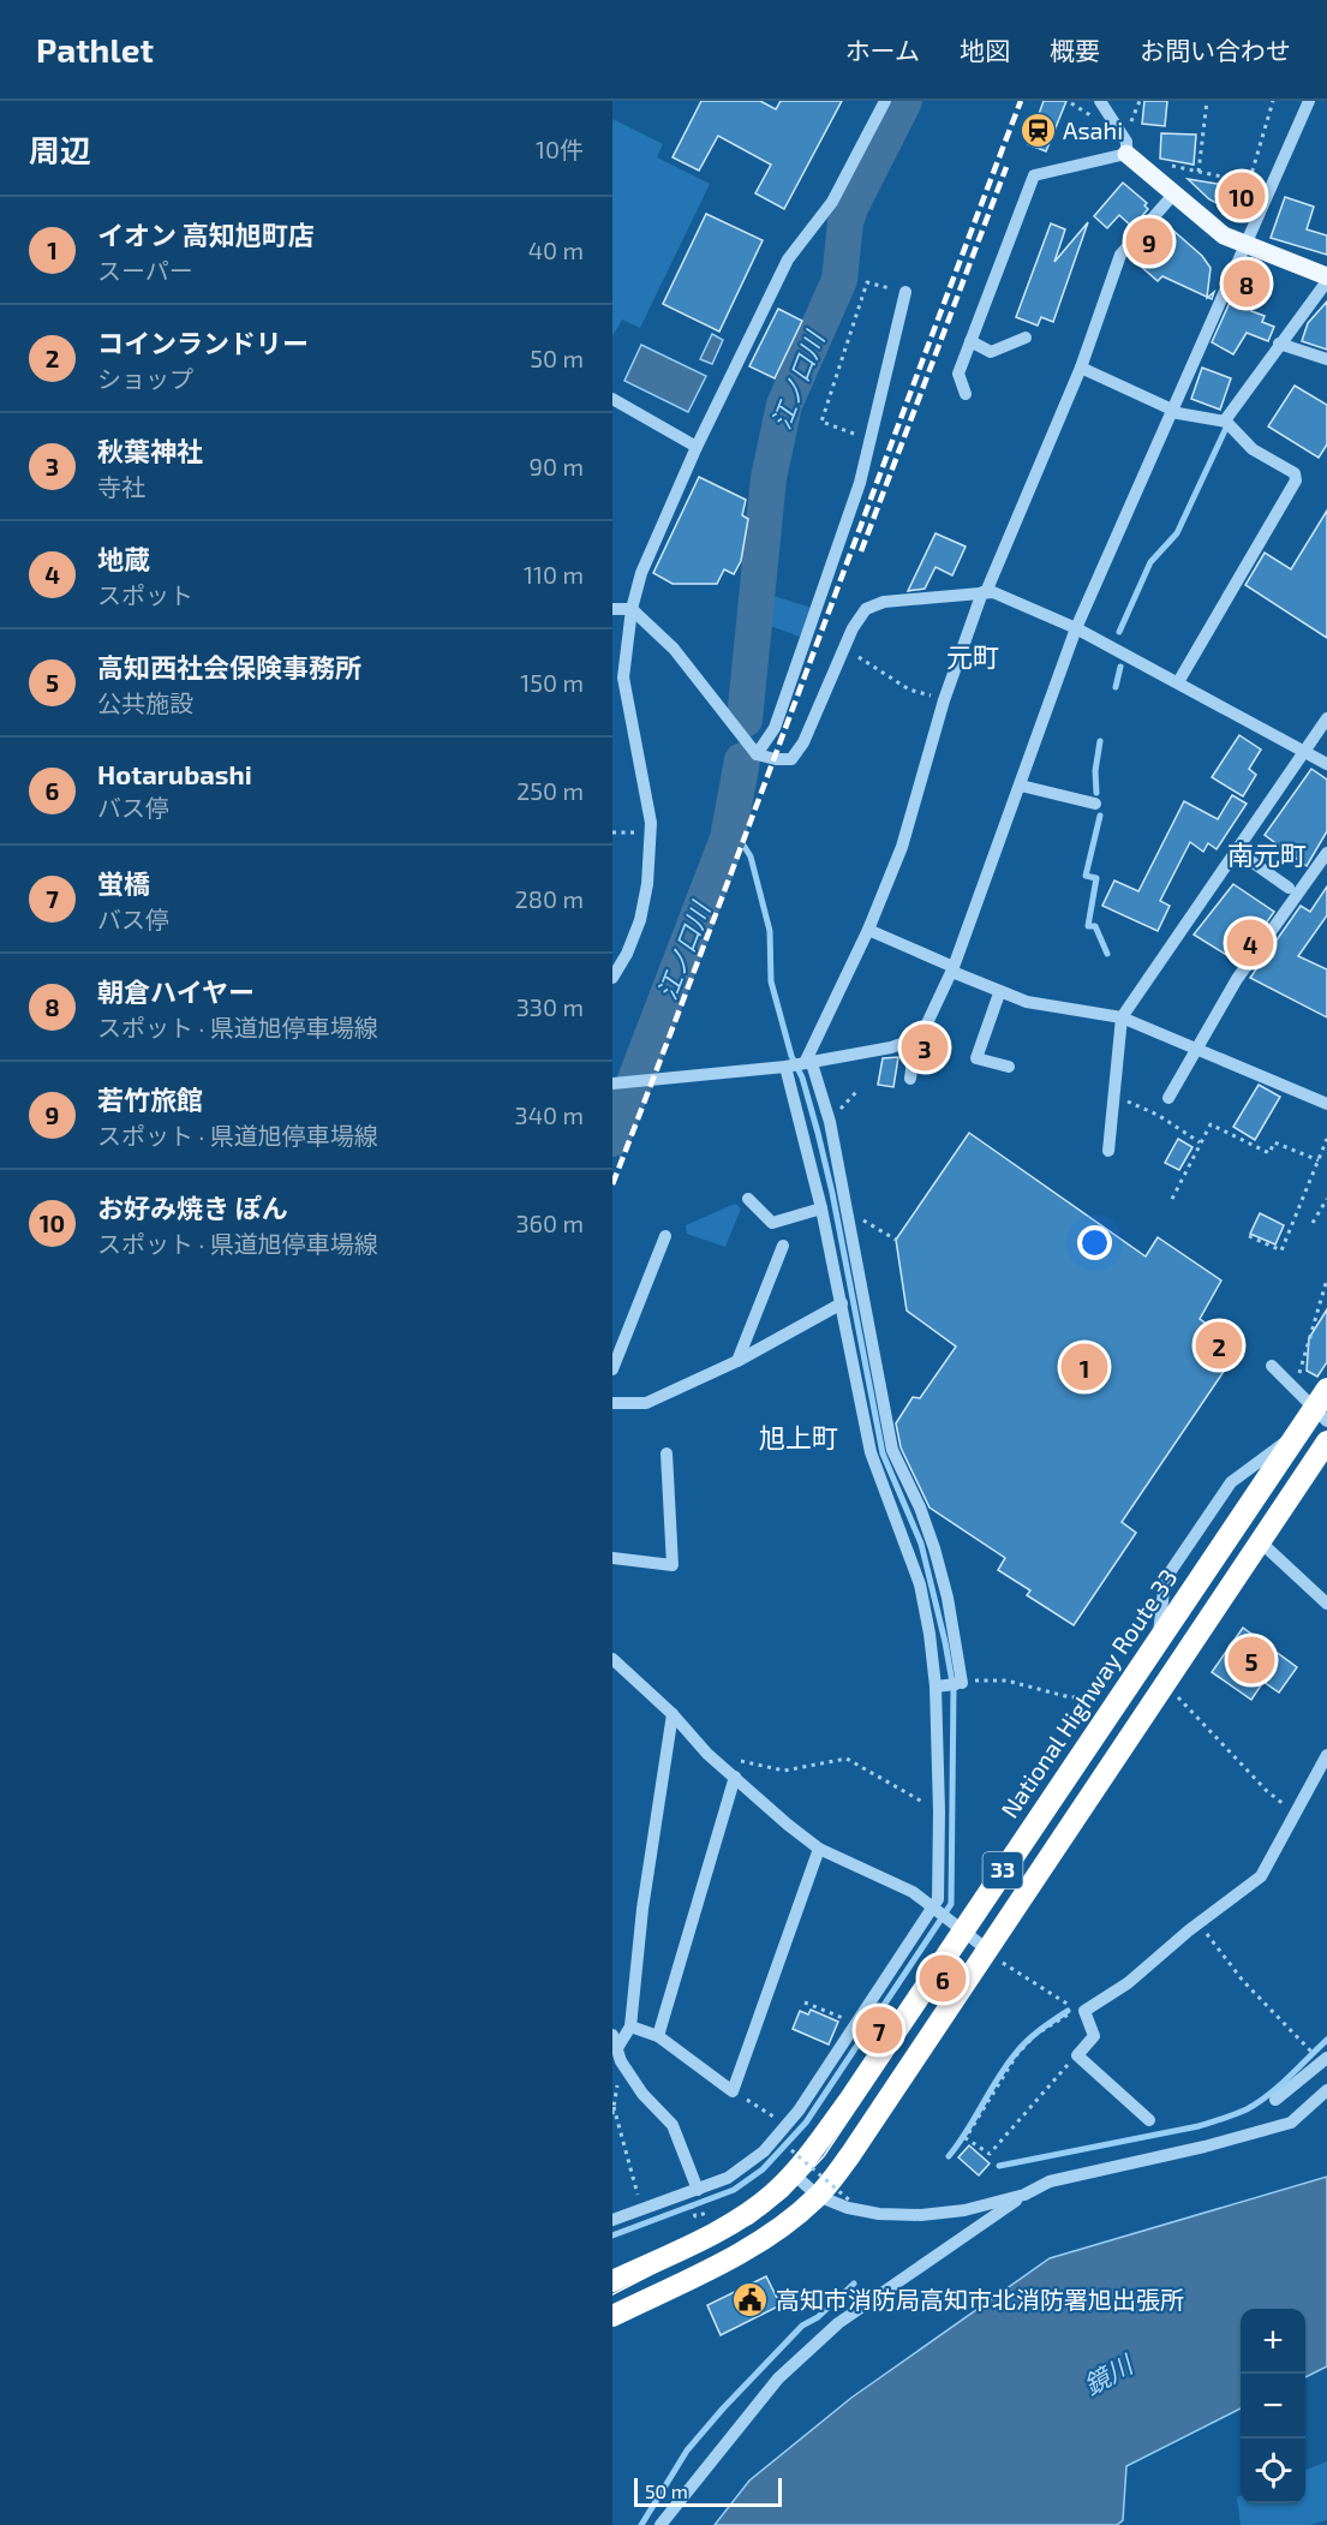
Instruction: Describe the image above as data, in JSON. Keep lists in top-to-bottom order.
{
  "streets": {
    "highway": ["National Highway Route 33", "33"]
  },
  "districts": ["元町", "南元町", "旭上町"],
  "water": ["江ノ口川", "鏡川"],
  "places": {
    "station": ["Asahi"],
    "public building": ["高知市消防局高知市北消防署旭出張所"]
  },
  "scale_bar": "50 m",
  "page": {
    "header": "Pathlet",
    "nav": [
      "ホーム",
      "地図",
      "概要",
      "お問い合わせ"
    ],
    "heading": ["周辺", "10件"],
    "pins": [
      "10",
      "9",
      "8",
      "4",
      "3",
      "2",
      "1",
      "5",
      "6",
      "7"
    ],
    "list": [
      {
        "mark": "1",
        "name": "イオン 高知旭町店",
        "note": "スーパー",
        "value": "40 m"
      },
      {
        "mark": "2",
        "name": "コインランドリー",
        "note": "ショップ",
        "value": "50 m"
      },
      {
        "mark": "3",
        "name": "秋葉神社",
        "note": "寺社",
        "value": "90 m"
      },
      {
        "mark": "4",
        "name": "地蔵",
        "note": "スポット",
        "value": "110 m"
      },
      {
        "mark": "5",
        "name": "高知西社会保険事務所",
        "note": "公共施設",
        "value": "150 m"
      },
      {
        "mark": "6",
        "name": "Hotarubashi",
        "note": "バス停",
        "value": "250 m"
      },
      {
        "mark": "7",
        "name": "蛍橋",
        "note": "バス停",
        "value": "280 m"
      },
      {
        "mark": "8",
        "name": "朝倉ハイヤー",
        "note": "スポット · 県道旭停車場線",
        "value": "330 m"
      },
      {
        "mark": "9",
        "name": "若竹旅館",
        "note": "スポット · 県道旭停車場線",
        "value": "340 m"
      },
      {
        "mark": "10",
        "name": "お好み焼き ぽん",
        "note": "スポット · 県道旭停車場線",
        "value": "360 m"
      }
    ],
    "map_buttons": ["+", "−"],
    "scale": "50 m"
  }
}
